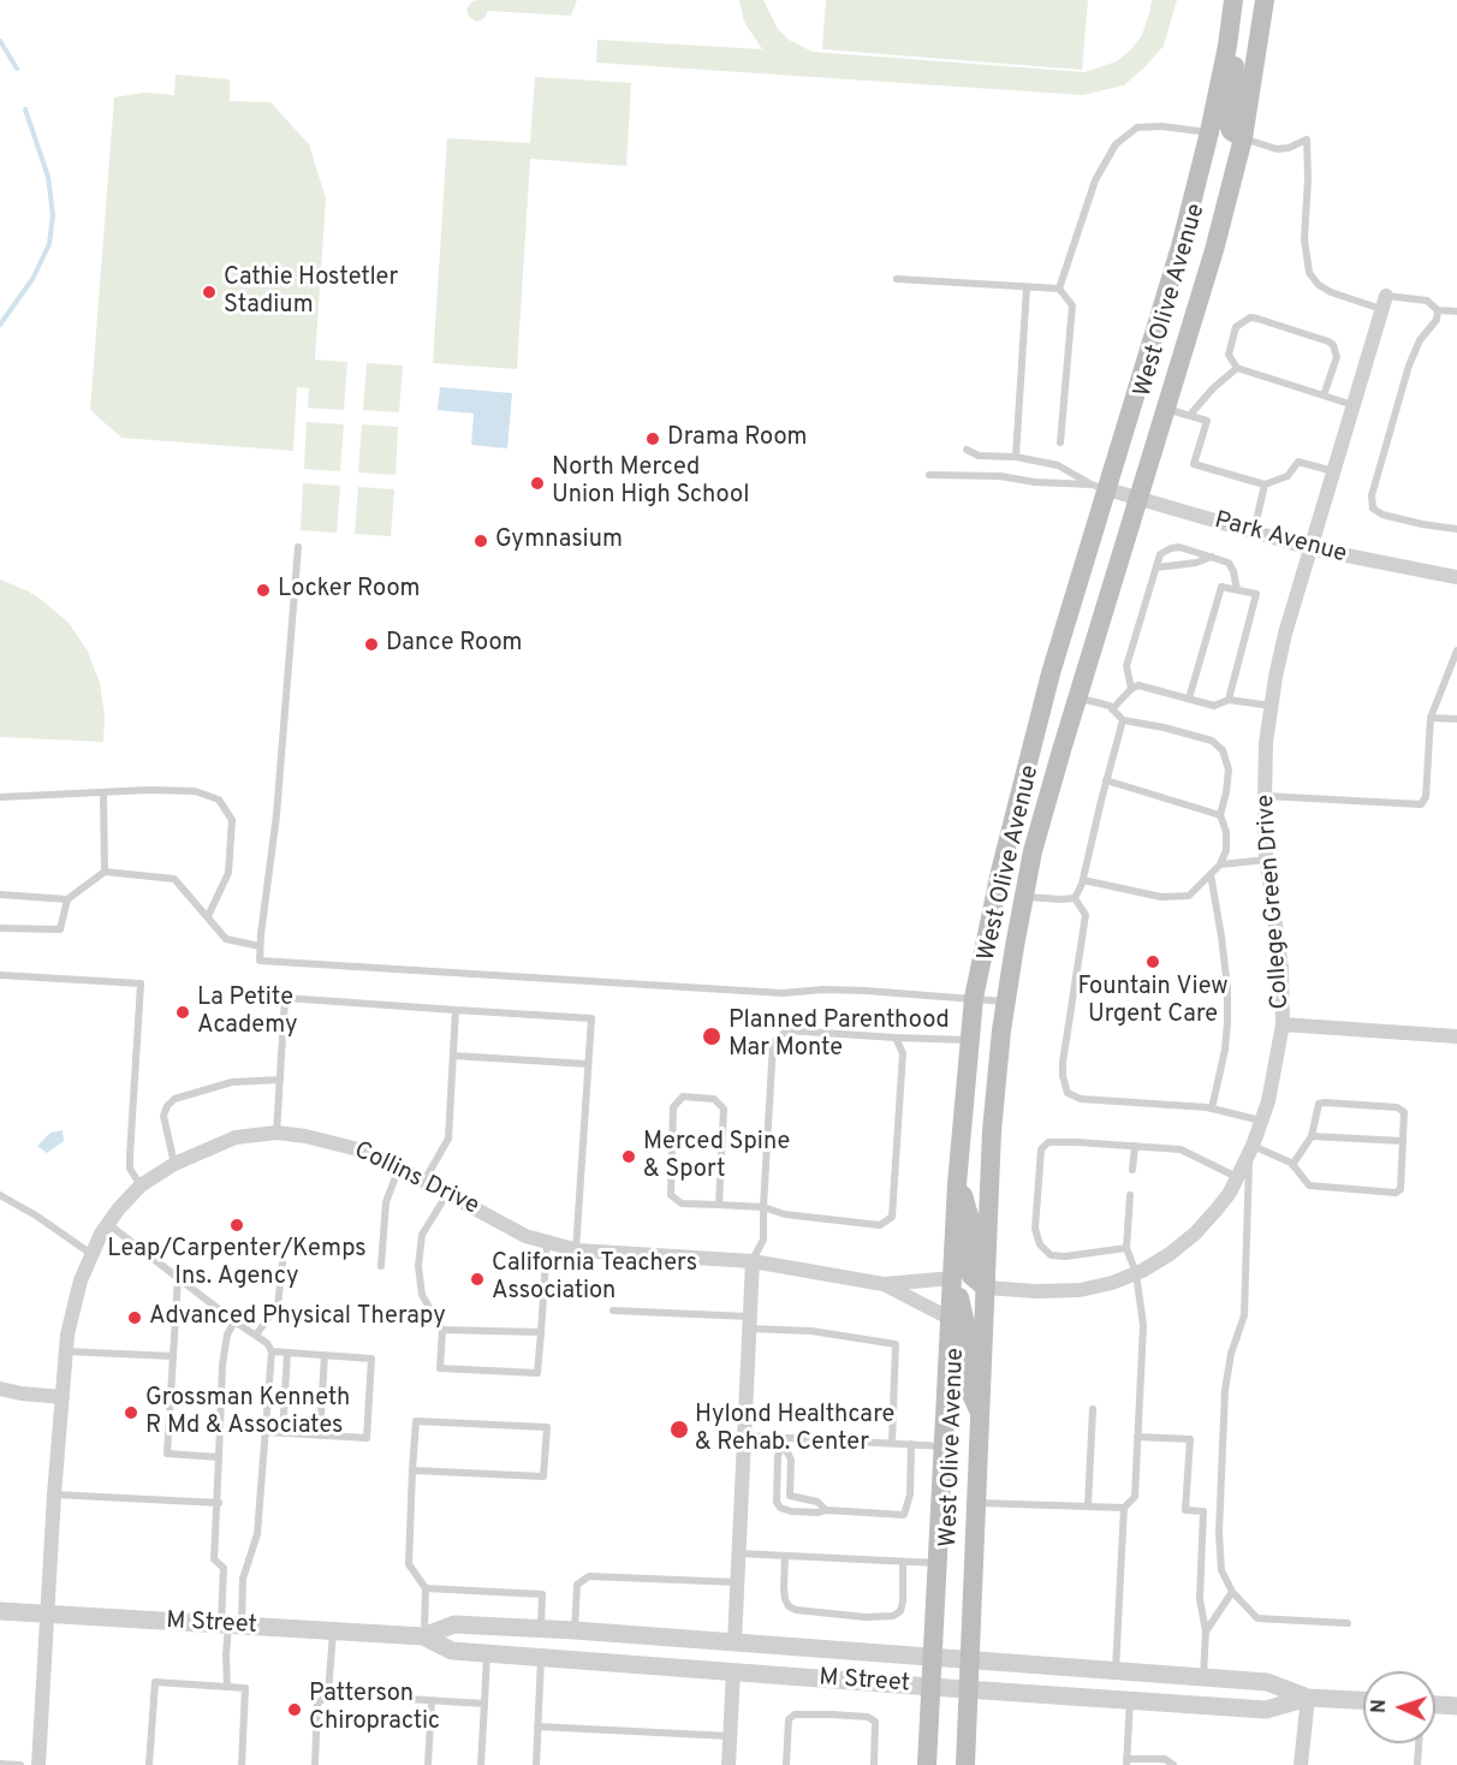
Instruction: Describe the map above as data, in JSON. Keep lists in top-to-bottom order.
{
  "streets": {
    "main road": ["West Olive Avenue"],
    "street": [
      "Park Avenue",
      "College Green Drive",
      "Collins Drive",
      "M Street"
    ]
  },
  "crossings": [
    ["West Olive Avenue", "Park Avenue"],
    ["West Olive Avenue", "College Green Drive"],
    ["West Olive Avenue", "Collins Drive"],
    ["West Olive Avenue", "M Street"],
    ["Park Avenue", "College Green Drive"],
    ["Collins Drive", "M Street"]
  ],
  "places": [
    "Cathie Hostetler Stadium",
    "Drama Room",
    "North Merced Union High School",
    "Gymnasium",
    "Locker Room",
    "Dance Room",
    "Fountain View Urgent Care",
    "La Petite Academy",
    "Planned Parenthood Mar Monte",
    "Merced Spine & Sport",
    "Leap/Carpenter/Kemps Ins. Agency",
    "California Teachers Association",
    "Advanced Physical Therapy",
    "Grossman Kenneth R Md & Associates",
    "Hylond Healthcare & Rehab. Center",
    "Patterson Chiropractic"
  ],
  "north": "left"
}
